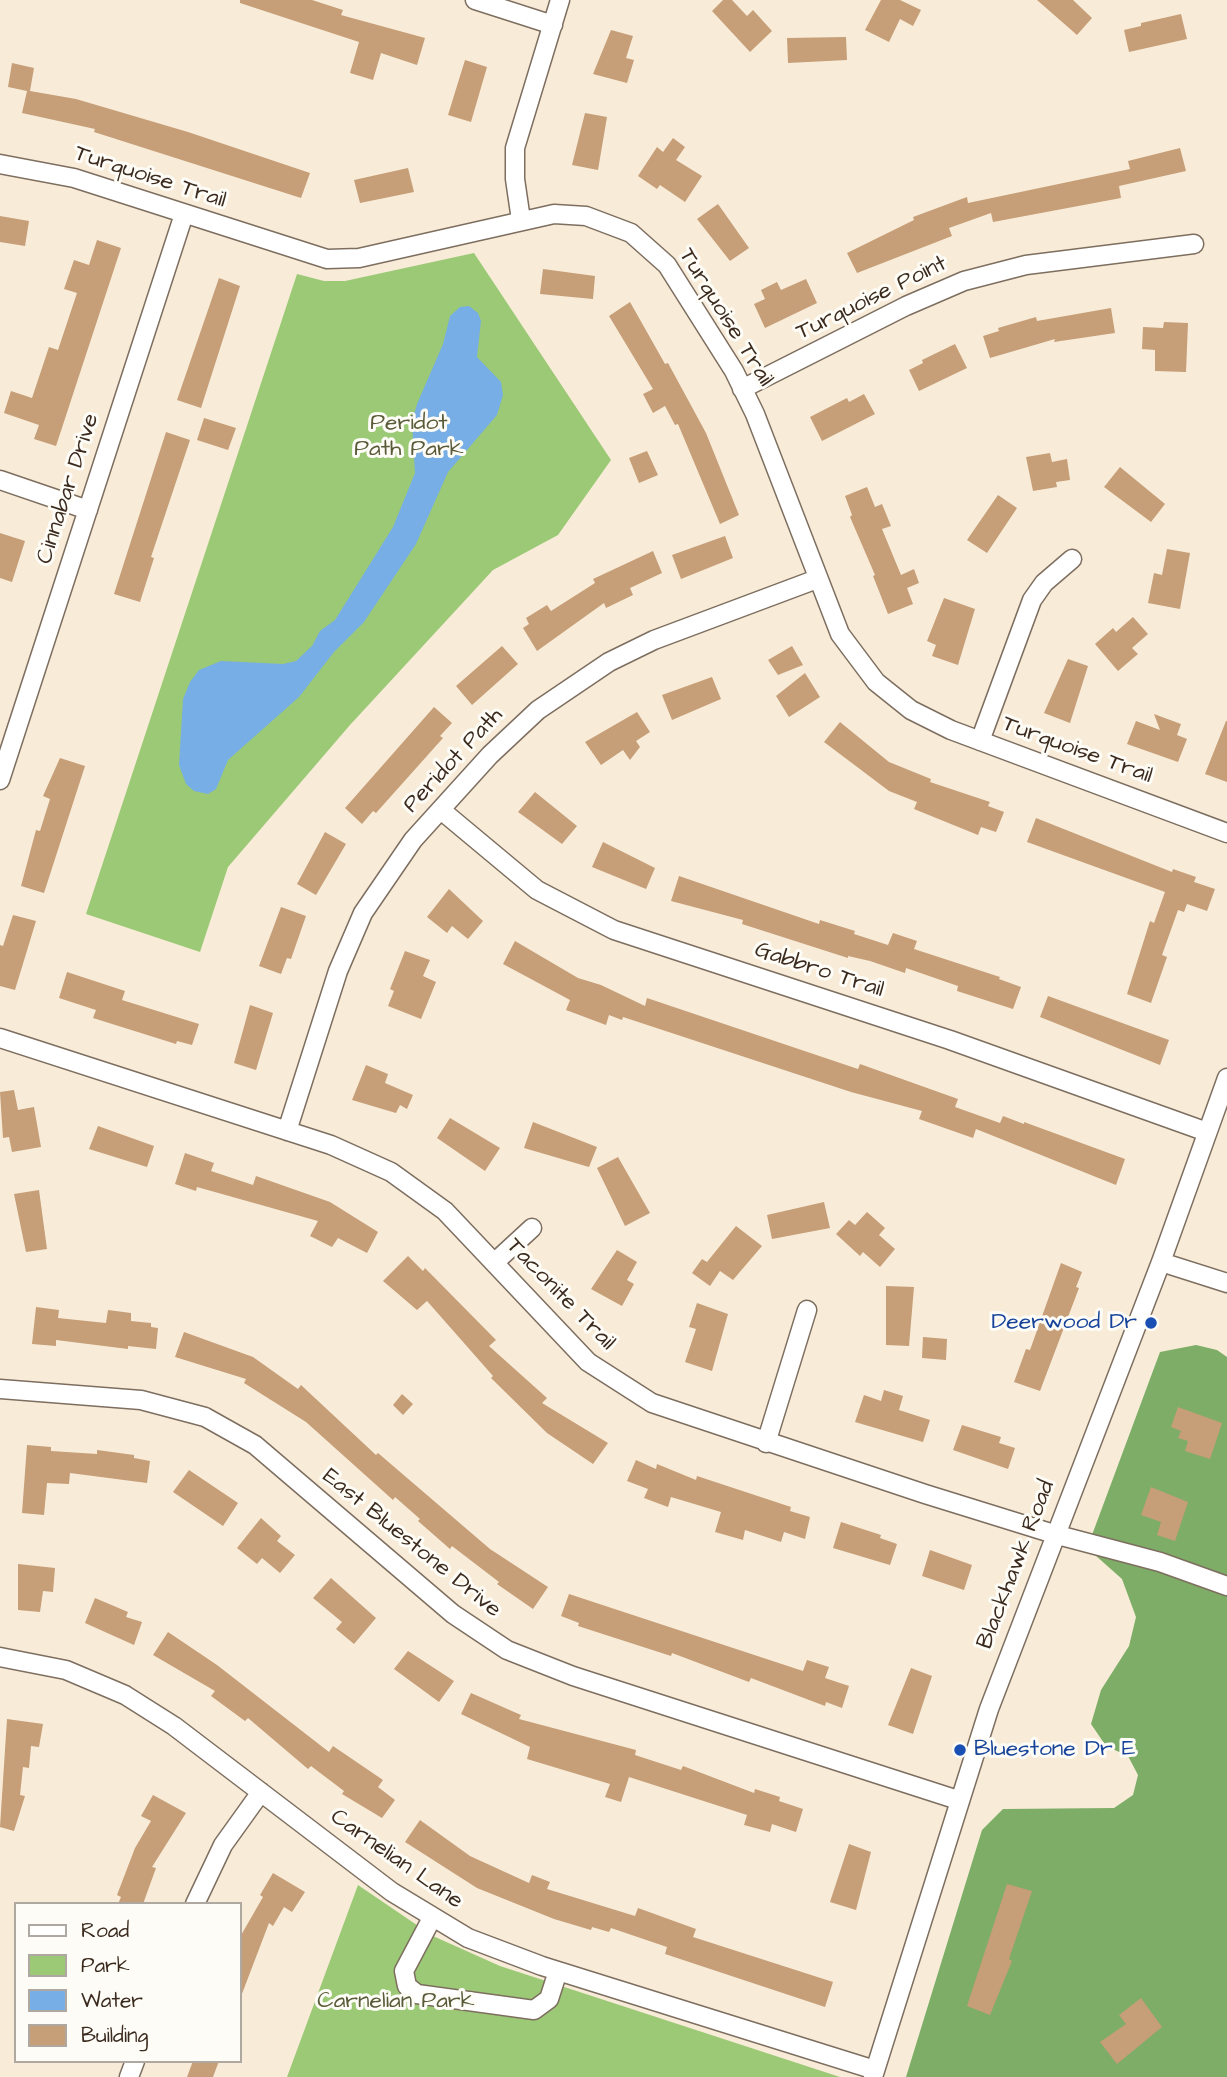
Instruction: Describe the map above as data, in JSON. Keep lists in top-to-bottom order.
{
  "streets": {
    "street": [
      "Turquoise Trail",
      "Turquoise Point",
      "Cinnabar Drive",
      "Peridot Path",
      "Gabbro Trail",
      "Taconite Trail",
      "East Bluestone Drive",
      "Blackhawk Road",
      "Carnelian Lane"
    ]
  },
  "crossings": [
    ["Turquoise Trail", "Turquoise Point"],
    ["Turquoise Trail", "Cinnabar Drive"],
    ["Turquoise Trail", "Peridot Path"],
    ["Peridot Path", "Gabbro Trail"],
    ["Peridot Path", "Taconite Trail"],
    ["Gabbro Trail", "Blackhawk Road"],
    ["Taconite Trail", "Blackhawk Road"],
    ["East Bluestone Drive", "Blackhawk Road"],
    ["Blackhawk Road", "Carnelian Lane"]
  ],
  "parks": ["Peridot Path Park", "Carnelian Park"],
  "places": ["Deerwood Dr", "Bluestone Dr E"],
  "legend": [
    "Road",
    "Park",
    "Water",
    "Building"
  ]
}
